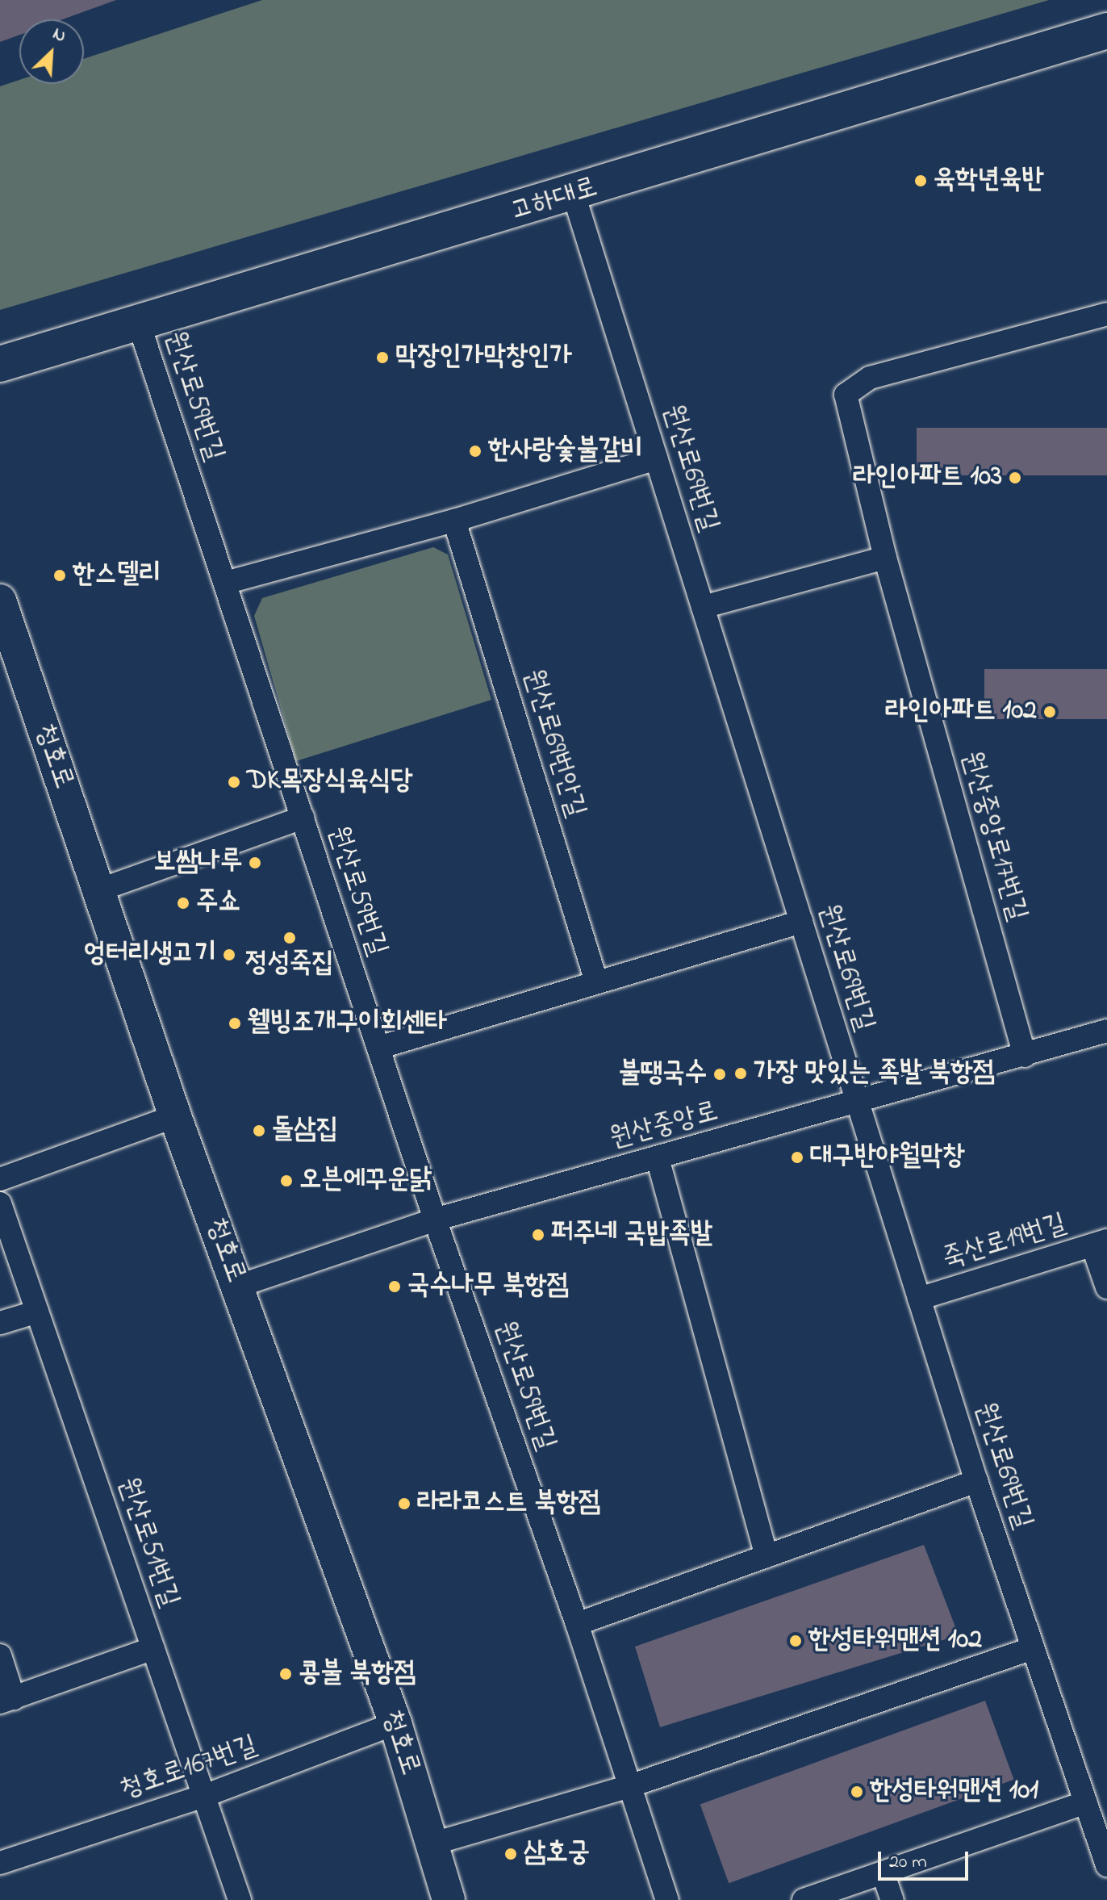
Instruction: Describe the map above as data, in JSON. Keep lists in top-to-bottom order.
{
  "streets": {
    "main road": ["고하대로"],
    "street": [
      "원산로59번길",
      "원산로69번길",
      "원산로69번안길",
      "청호로",
      "원산중앙로17번길",
      "원산중앙로",
      "죽산로19번길",
      "원산로51번길",
      "청호로167번길"
    ]
  },
  "crossings": [
    ["고하대로", "원산로59번길"],
    ["고하대로", "원산로69번길"],
    ["원산로59번길", "청호로"],
    ["원산로59번길", "원산중앙로"],
    ["원산로69번길", "원산중앙로"],
    ["원산로69번길", "죽산로19번길"],
    ["청호로", "원산중앙로"],
    ["청호로", "청호로167번길"],
    ["원산중앙로17번길", "원산중앙로"],
    ["원산로51번길", "청호로167번길"]
  ],
  "places": [
    "육학년육반",
    "막장인가막창인가",
    "한사랑숯불갈비",
    "라인아파트 103",
    "한스델리",
    "라인아파트 102",
    "DK목장식육식당",
    "보쌈나루",
    "주쇼",
    "정성죽집",
    "엉터리생고기",
    "웰빙조개구이회센타",
    "가장 맛있는 족발 북항점",
    "불땡국수",
    "돌삼집",
    "대구반야월막창",
    "오븐에꾸운닭",
    "퍼주네 국밥족발",
    "국수나무 북항점",
    "라라코스트 북항점",
    "한성타워맨션 102",
    "콩불 북항점",
    "한성타워맨션 101",
    "삼호궁"
  ],
  "scale_bar": "20 m",
  "north": "top right"
}
